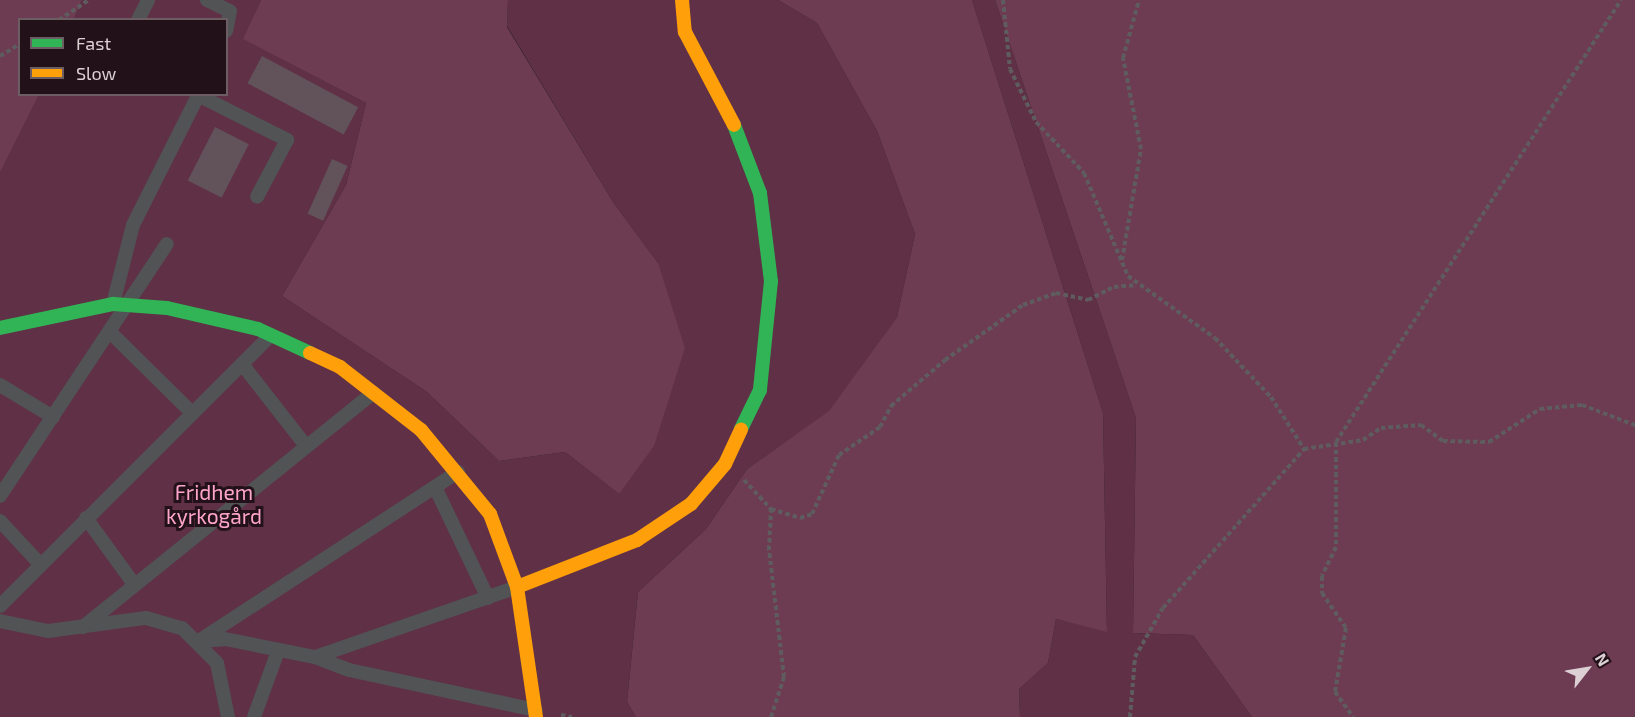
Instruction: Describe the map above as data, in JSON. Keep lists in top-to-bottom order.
{
  "parks": ["Fridhem kyrkogård"],
  "legend": ["Fast", "Slow"],
  "north": "top right"
}
